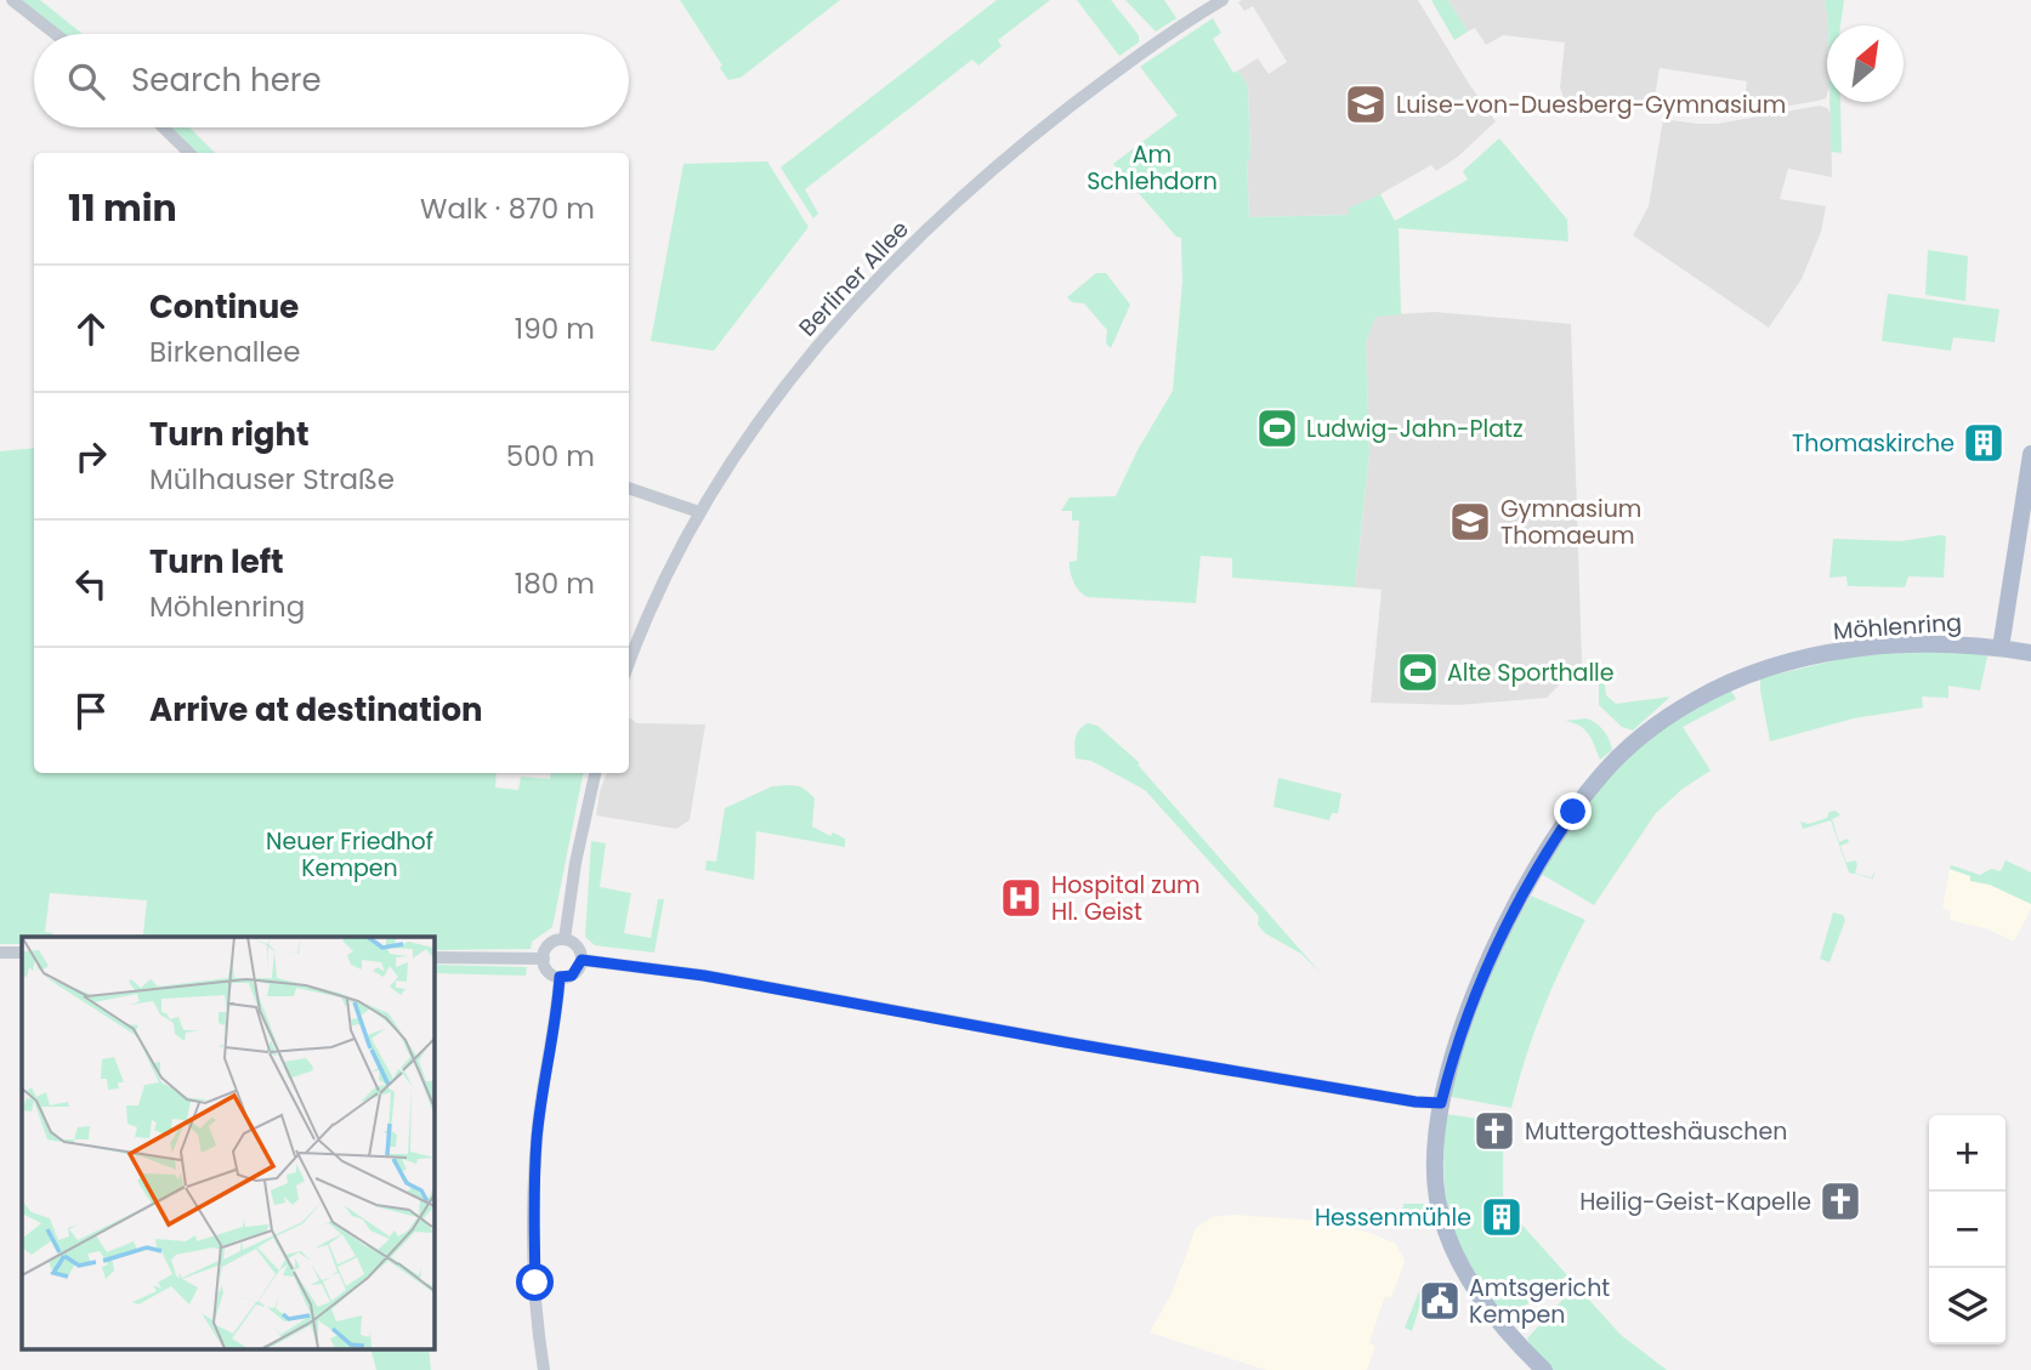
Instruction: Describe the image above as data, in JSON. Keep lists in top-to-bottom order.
{
  "streets": {
    "main road": ["Möhlenring"],
    "street": ["Berliner Allee"]
  },
  "parks": ["Am Schlehdorn", "Neuer Friedhof Kempen"],
  "places": {
    "school or university": ["Luise-von-Duesberg-Gymnasium", "Gymnasium Thomaeum"],
    "sports": ["Ludwig-Jahn-Platz", "Alte Sporthalle"],
    "building": ["Thomaskirche", "Hessenmühle"],
    "hospital": ["Hospital zum Hl. Geist"],
    "church": ["Muttergotteshäuschen", "Heilig-Geist-Kapelle"],
    "public building": ["Amtsgericht Kempen"]
  },
  "north": "top right",
  "page": {
    "search": "Search here",
    "heading": ["11 min", "Walk · 870 m"],
    "list": [
      ["Continue", "Birkenallee", "190 m"],
      ["Turn right", "Mülhauser Straße", "500 m"],
      ["Turn left", "Möhlenring", "180 m"],
      "Arrive at destination"
    ],
    "map_buttons": ["+", "−"]
  }
}
